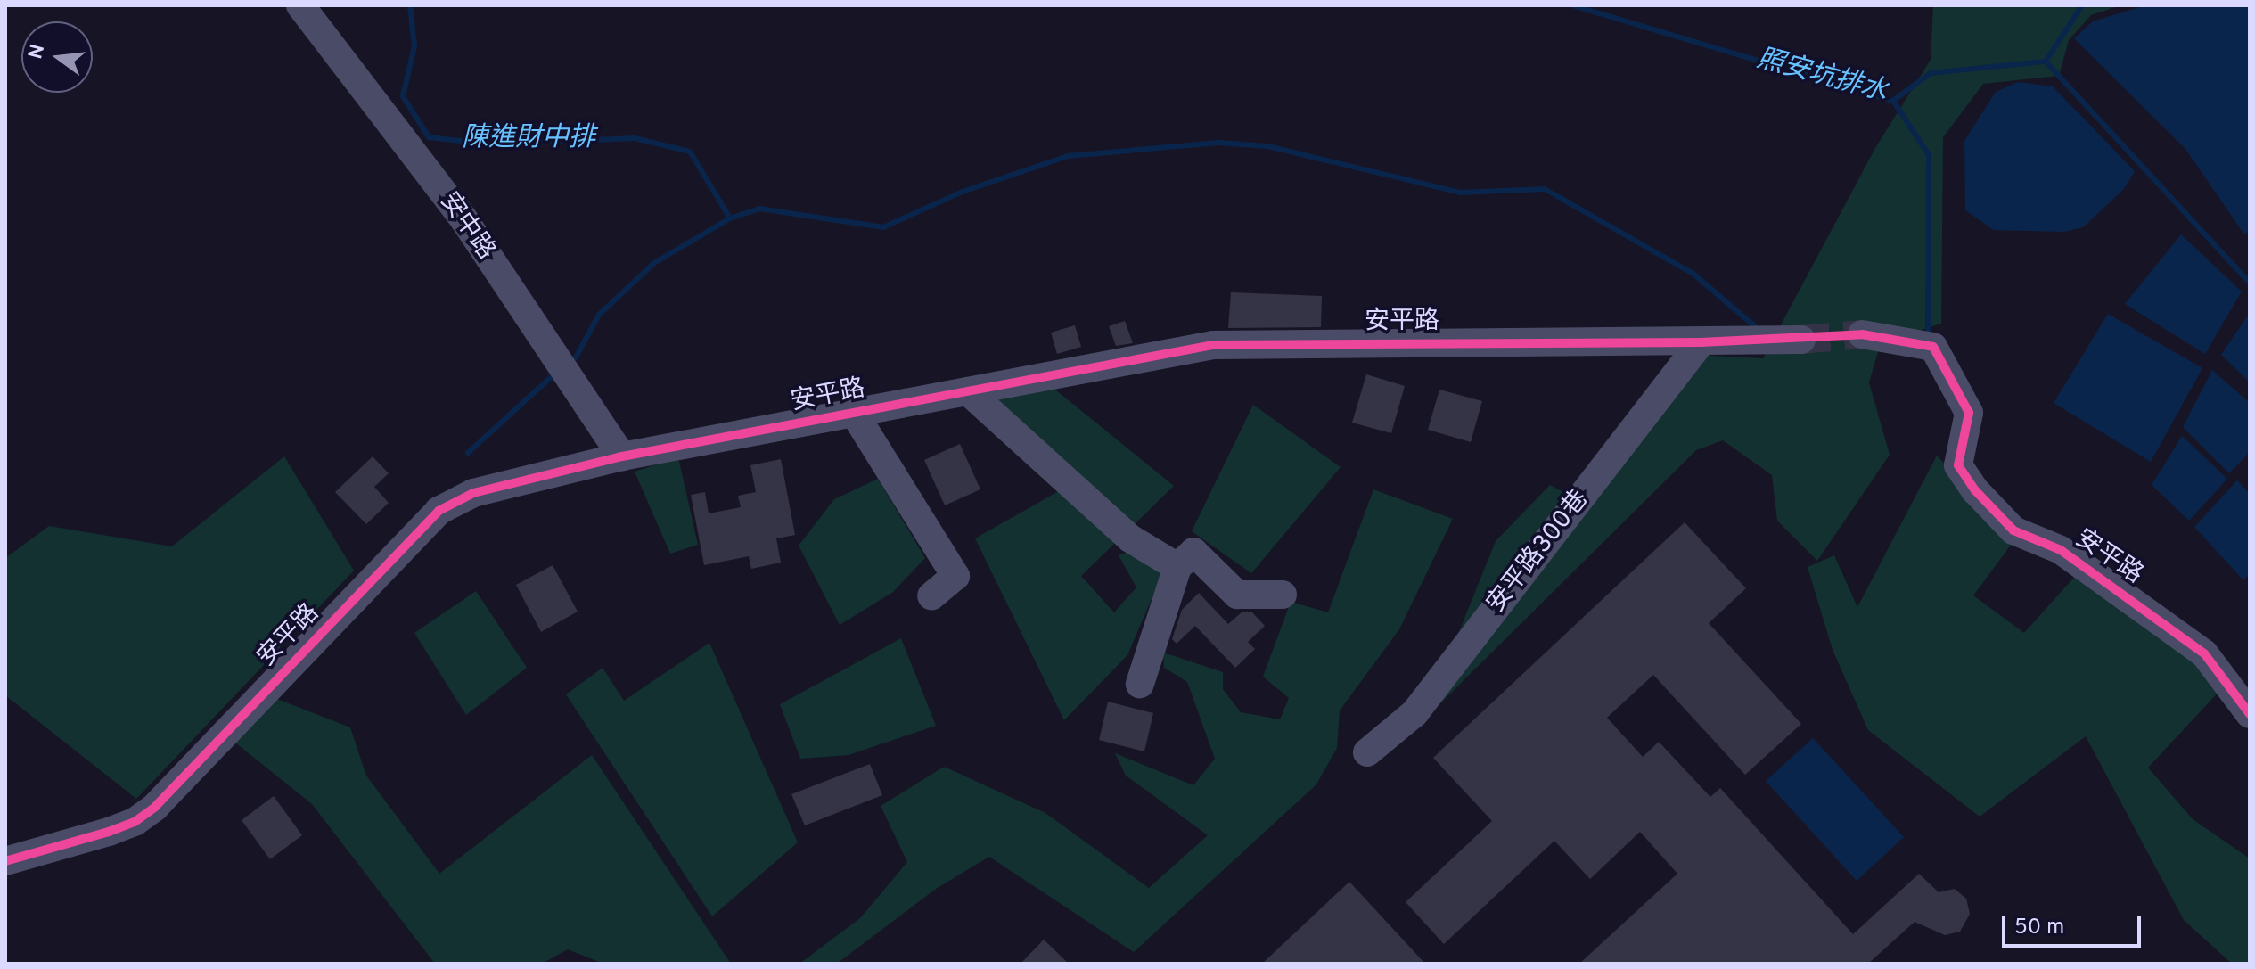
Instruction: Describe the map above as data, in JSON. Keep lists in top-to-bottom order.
{
  "streets": {
    "street": ["安中路", "安平路", "安平路300巷"]
  },
  "crossings": [
    ["安中路", "安平路"],
    ["安平路", "安平路300巷"]
  ],
  "water": ["照安坑排水", "陳進財中排"],
  "scale_bar": "50 m",
  "north": "left"
}
